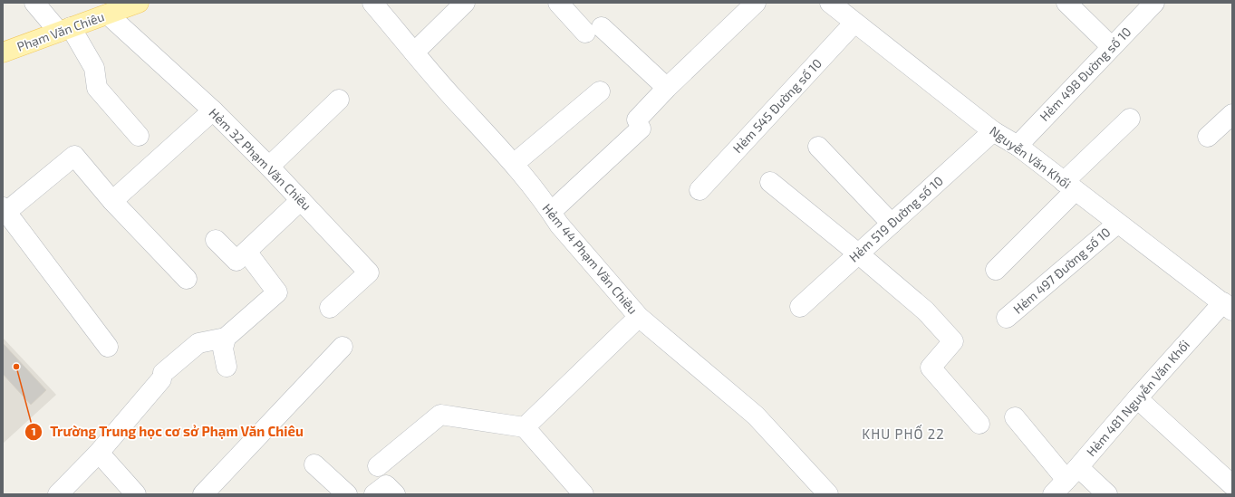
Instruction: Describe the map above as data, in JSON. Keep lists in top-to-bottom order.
{
  "streets": {
    "main road": ["Phạm Văn Chiêu"],
    "street": [
      "Hẻm 498 Đường số 10",
      "Hẻm 545 Đường số 10",
      "Nguyễn Văn Khối",
      "Hẻm 32 Phạm Văn Chiêu",
      "Hẻm 519 Đường số 10",
      "Hẻm 44 Phạm Văn Chiêu",
      "Hẻm 497 Đường số 10",
      "Hẻm 481 Nguyễn Văn Khối"
    ]
  },
  "crossings": [
    ["Phạm Văn Chiêu", "Hẻm 32 Phạm Văn Chiêu"],
    ["Hẻm 498 Đường số 10", "Nguyễn Văn Khối"],
    ["Hẻm 545 Đường số 10", "Nguyễn Văn Khối"],
    ["Nguyễn Văn Khối", "Hẻm 519 Đường số 10"],
    ["Nguyễn Văn Khối", "Hẻm 497 Đường số 10"],
    ["Nguyễn Văn Khối", "Hẻm 481 Nguyễn Văn Khối"]
  ],
  "districts": ["KHU PHỐ 22"],
  "places": ["Trường Trung học cơ sở Phạm Văn Chiêu"]
}
